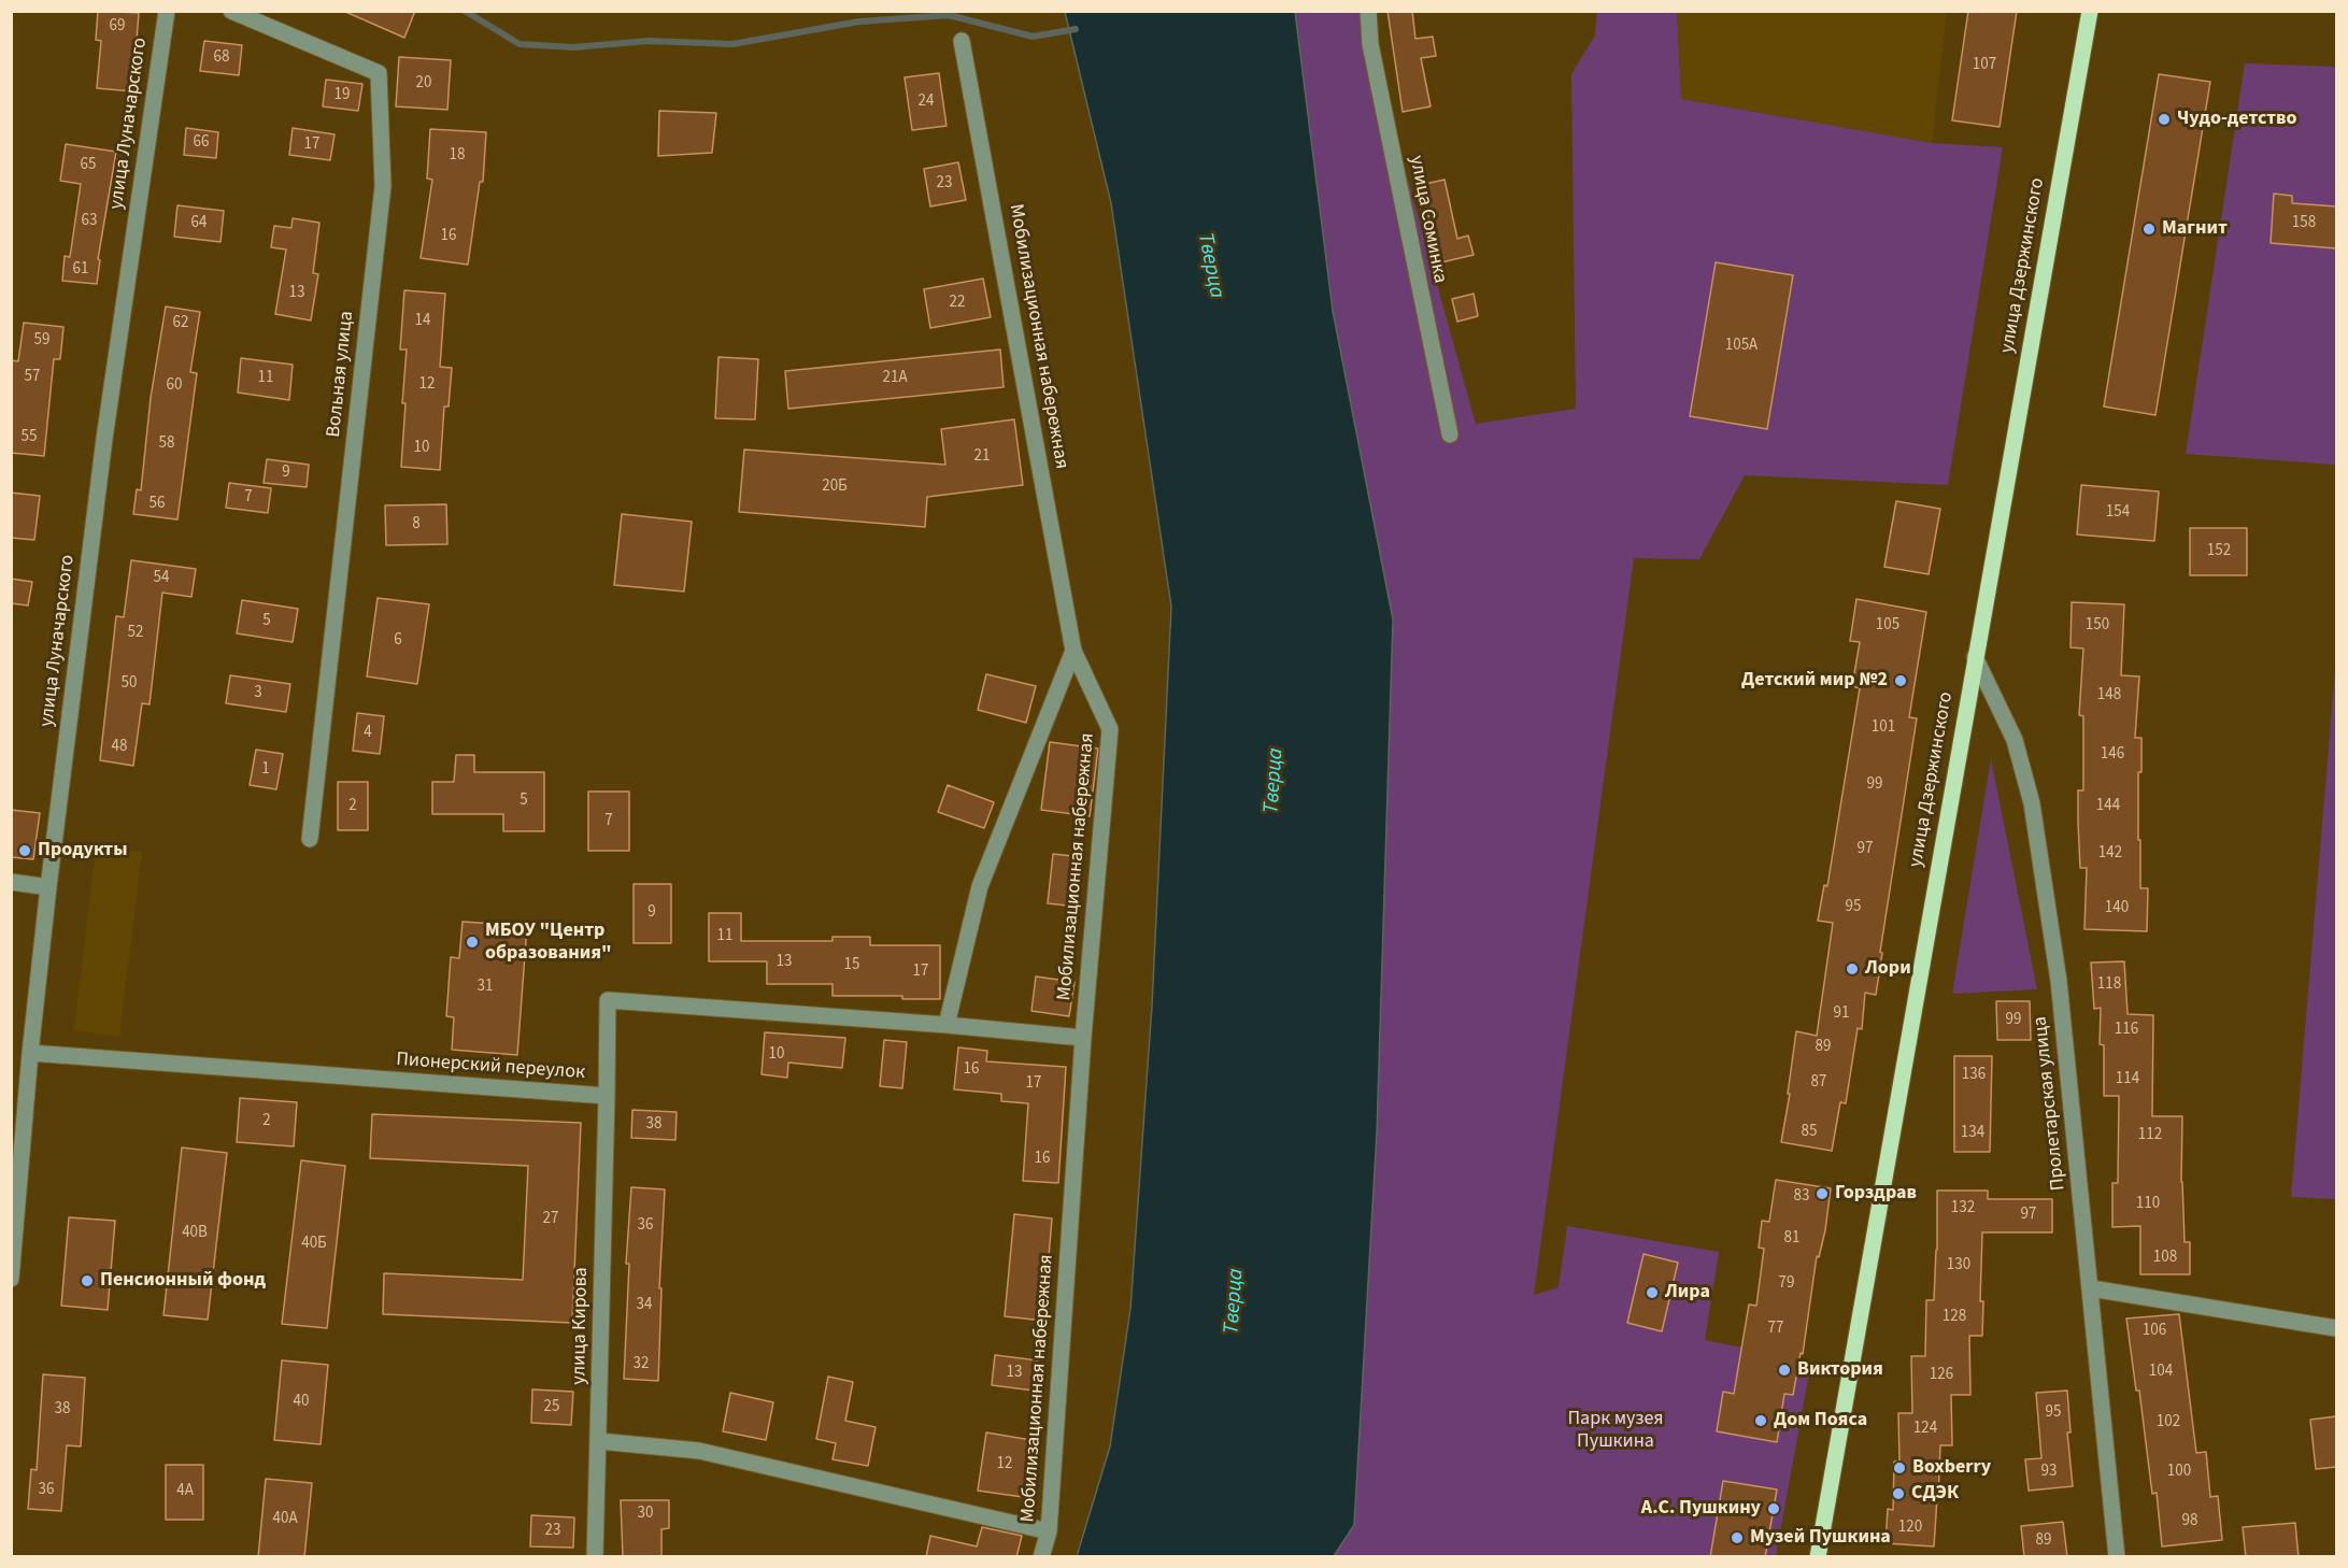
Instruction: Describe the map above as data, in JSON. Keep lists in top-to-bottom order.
{
  "streets": {
    "main road": ["улица Дзержинского"],
    "street": [
      "улица Луначарского",
      "улица Соминка",
      "Мобилизационная набережная",
      "Вольная улица",
      "Пионерский переулок",
      "Пролетарская улица",
      "улица Кирова"
    ]
  },
  "crossings": [
    ["улица Луначарского", "Пионерский переулок"],
    ["улица Дзержинского", "Пролетарская улица"],
    ["Мобилизационная набережная", "Пионерский переулок"],
    ["Пионерский переулок", "улица Кирова"]
  ],
  "water": ["Тверца"],
  "parks": ["Парк музея Пушкина"],
  "places": [
    "Чудо-детство",
    "Магнит",
    "Детский мир №2",
    "Продукты",
    "МБОУ \"Центр образования\"",
    "Лори",
    "Горздрав",
    "Пенсионный фонд",
    "Лира",
    "Виктория",
    "Дом Пояса",
    "Boxberry",
    "СДЭК",
    "А.С. Пушкину",
    "Музей Пушкина"
  ],
  "house_numbers": [
    "69",
    "68",
    "107",
    "20",
    "19",
    "24",
    "66",
    "17",
    "18",
    "65",
    "23",
    "63",
    "64",
    "158",
    "16",
    "61",
    "13",
    "22",
    "14",
    "62",
    "59",
    "105А",
    "57",
    "11",
    "21А",
    "12",
    "60",
    "55",
    "58",
    "10",
    "21",
    "9",
    "20Б",
    "7",
    "56",
    "154",
    "8",
    "152",
    "54",
    "5",
    "105",
    "150",
    "52",
    "6",
    "50",
    "3",
    "148",
    "101",
    "4",
    "48",
    "146",
    "1",
    "99",
    "5",
    "2",
    "144",
    "7",
    "97",
    "142",
    "95",
    "140",
    "9",
    "11",
    "13",
    "15",
    "17",
    "118",
    "31",
    "91",
    "99",
    "116",
    "89",
    "10",
    "16",
    "136",
    "114",
    "87",
    "17",
    "2",
    "38",
    "85",
    "134",
    "112",
    "16",
    "83",
    "110",
    "132",
    "97",
    "27",
    "36",
    "40В",
    "81",
    "40Б",
    "108",
    "130",
    "79",
    "34",
    "128",
    "77",
    "106",
    "32",
    "104",
    "13",
    "126",
    "40",
    "25",
    "38",
    "95",
    "102",
    "124",
    "12",
    "93",
    "100",
    "36",
    "4А",
    "30",
    "40А",
    "98",
    "120",
    "23",
    "89"
  ]
}
